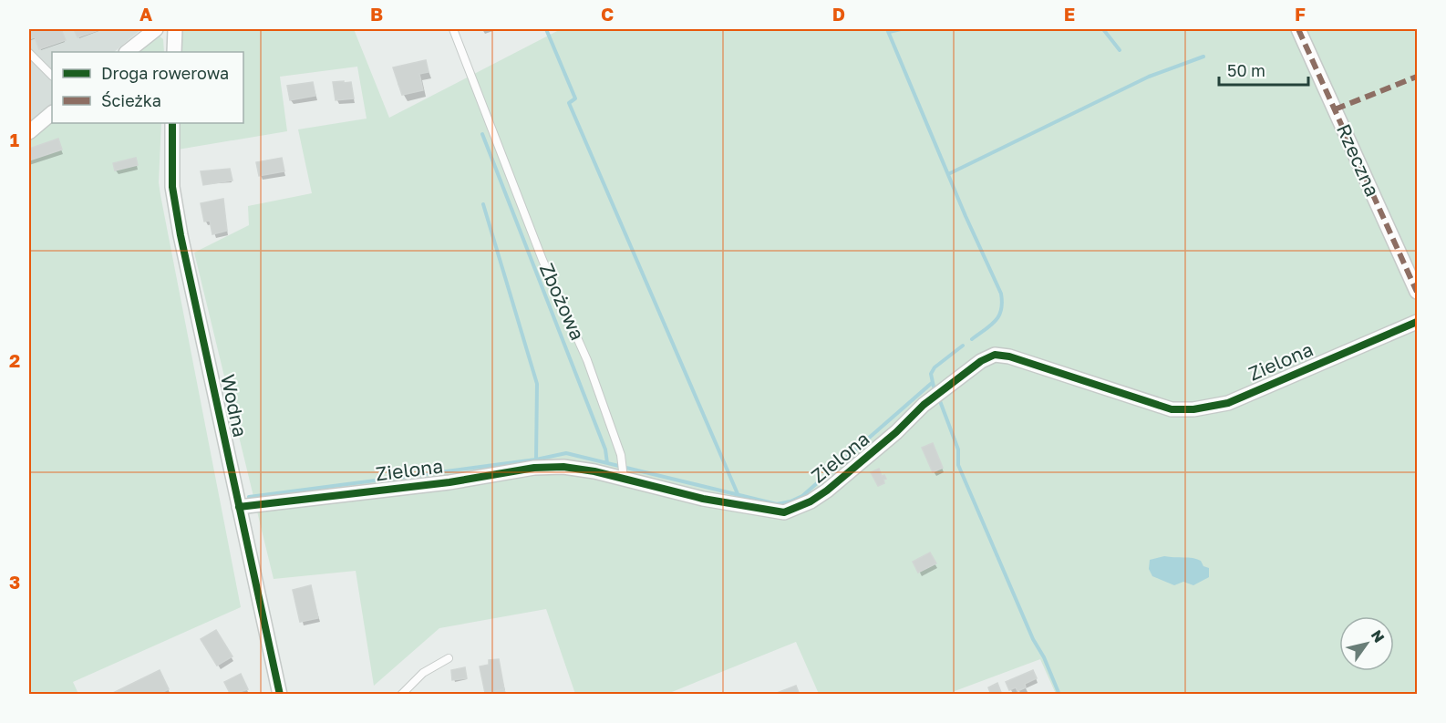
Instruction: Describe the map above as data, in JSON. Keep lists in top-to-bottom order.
{
  "streets": {
    "street": ["Rzeczna", "Zielona", "Wodna"],
    "lane": ["Zbożowa"]
  },
  "crossings": [
    ["Zbożowa", "Zielona"],
    ["Zielona", "Wodna"]
  ],
  "legend": ["Droga rowerowa", "Ścieżka"],
  "scale_bar": "50 m",
  "north": "top right",
  "grid": {
    "columns": [
      "A",
      "B",
      "C",
      "D",
      "E",
      "F"
    ],
    "rows": ["1", "2", "3"]
  }
}
